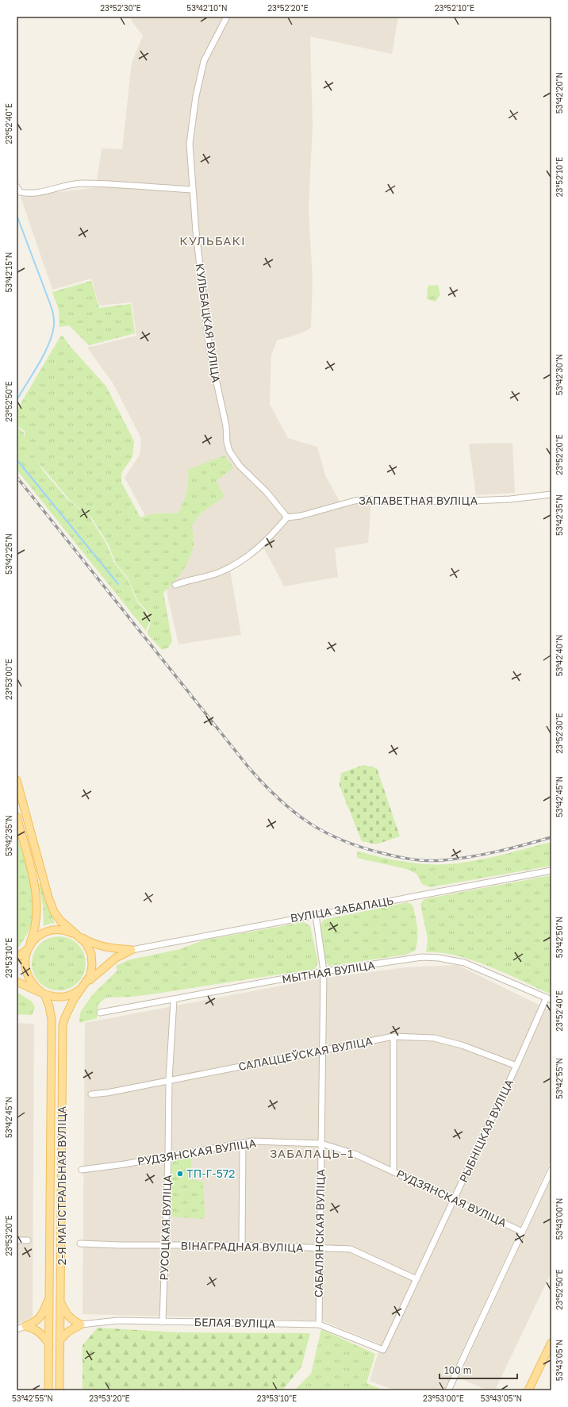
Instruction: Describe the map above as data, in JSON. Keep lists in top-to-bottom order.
{
  "streets": {
    "main road": ["2-Я МАГІСТРАЛЬНАЯ ВУЛІЦА"],
    "street": [
      "КУЛЬБАЦКАЯ ВУЛІЦА",
      "ЗАПАВЕТНАЯ ВУЛІЦА",
      "ВУЛІЦА ЗАБАЛАЦЬ",
      "МЫТНАЯ ВУЛІЦА",
      "САЛАЦЦЕЎСКАЯ ВУЛІЦА",
      "РЫБНІЦКАЯ ВУЛІЦА",
      "РУДЗЯНСКАЯ ВУЛІЦА",
      "РУСОЦКАЯ ВУЛІЦА",
      "САБАЛЯНСКАЯ ВУЛІЦА",
      "ВІНАГРАДНАЯ ВУЛІЦА",
      "БЕЛАЯ ВУЛІЦА"
    ]
  },
  "crossings": [
    ["КУЛЬБАЦКАЯ ВУЛІЦА", "ЗАПАВЕТНАЯ ВУЛІЦА"],
    ["ВУЛІЦА ЗАБАЛАЦЬ", "САБАЛЯНСКАЯ ВУЛІЦА"],
    ["МЫТНАЯ ВУЛІЦА", "РЫБНІЦКАЯ ВУЛІЦА"],
    ["МЫТНАЯ ВУЛІЦА", "РУСОЦКАЯ ВУЛІЦА"],
    ["МЫТНАЯ ВУЛІЦА", "САБАЛЯНСКАЯ ВУЛІЦА"],
    ["САЛАЦЦЕЎСКАЯ ВУЛІЦА", "РЫБНІЦКАЯ ВУЛІЦА"],
    ["САЛАЦЦЕЎСКАЯ ВУЛІЦА", "РУСОЦКАЯ ВУЛІЦА"],
    ["САЛАЦЦЕЎСКАЯ ВУЛІЦА", "САБАЛЯНСКАЯ ВУЛІЦА"],
    ["РЫБНІЦКАЯ ВУЛІЦА", "РУДЗЯНСКАЯ ВУЛІЦА"],
    ["РЫБНІЦКАЯ ВУЛІЦА", "ВІНАГРАДНАЯ ВУЛІЦА"],
    ["РЫБНІЦКАЯ ВУЛІЦА", "БЕЛАЯ ВУЛІЦА"],
    ["РУДЗЯНСКАЯ ВУЛІЦА", "РУСОЦКАЯ ВУЛІЦА"],
    ["РУДЗЯНСКАЯ ВУЛІЦА", "САБАЛЯНСКАЯ ВУЛІЦА"],
    ["РУСОЦКАЯ ВУЛІЦА", "ВІНАГРАДНАЯ ВУЛІЦА"],
    ["РУСОЦКАЯ ВУЛІЦА", "БЕЛАЯ ВУЛІЦА"],
    ["САБАЛЯНСКАЯ ВУЛІЦА", "ВІНАГРАДНАЯ ВУЛІЦА"],
    ["САБАЛЯНСКАЯ ВУЛІЦА", "БЕЛАЯ ВУЛІЦА"]
  ],
  "districts": ["КУЛЬБАКІ", "ЗАБАЛАЦЬ–1"],
  "places": ["ТП-Г-572"],
  "scale_bar": "100 m",
  "coordinates": [
    "23°52'30\"E",
    "53°42'10\"N",
    "23°52'20\"E",
    "23°52'10\"E",
    "53°42'20\"N",
    "23°52'40\"E",
    "53°42'15\"N",
    "53°42'30\"N",
    "23°52'50\"E",
    "53°42'35\"N",
    "53°42'25\"N",
    "53°42'40\"N",
    "23°53'00\"E",
    "53°42'45\"N",
    "53°42'50\"N",
    "23°53'10\"E",
    "53°42'55\"N",
    "53°43'00\"N",
    "23°53'20\"E",
    "53°43'05\"N"
  ]
}
